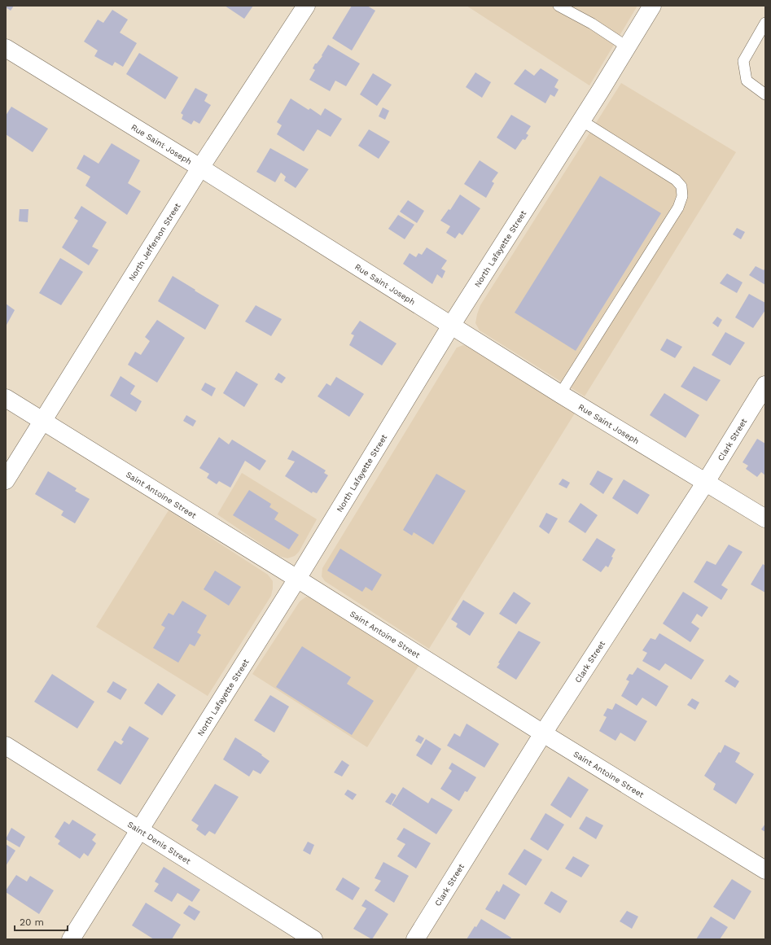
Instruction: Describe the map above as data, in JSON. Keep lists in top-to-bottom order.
{
  "streets": {
    "street": [
      "Rue Saint Joseph",
      "North Jefferson Street",
      "North Lafayette Street",
      "Clark Street",
      "Saint Antoine Street",
      "Saint Denis Street"
    ]
  },
  "crossings": [
    ["Rue Saint Joseph", "North Jefferson Street"],
    ["Rue Saint Joseph", "North Lafayette Street"],
    ["Rue Saint Joseph", "Clark Street"],
    ["North Jefferson Street", "Saint Antoine Street"],
    ["North Lafayette Street", "Saint Antoine Street"],
    ["North Lafayette Street", "Saint Denis Street"],
    ["Clark Street", "Saint Antoine Street"]
  ],
  "scale_bar": "20 m"
}
